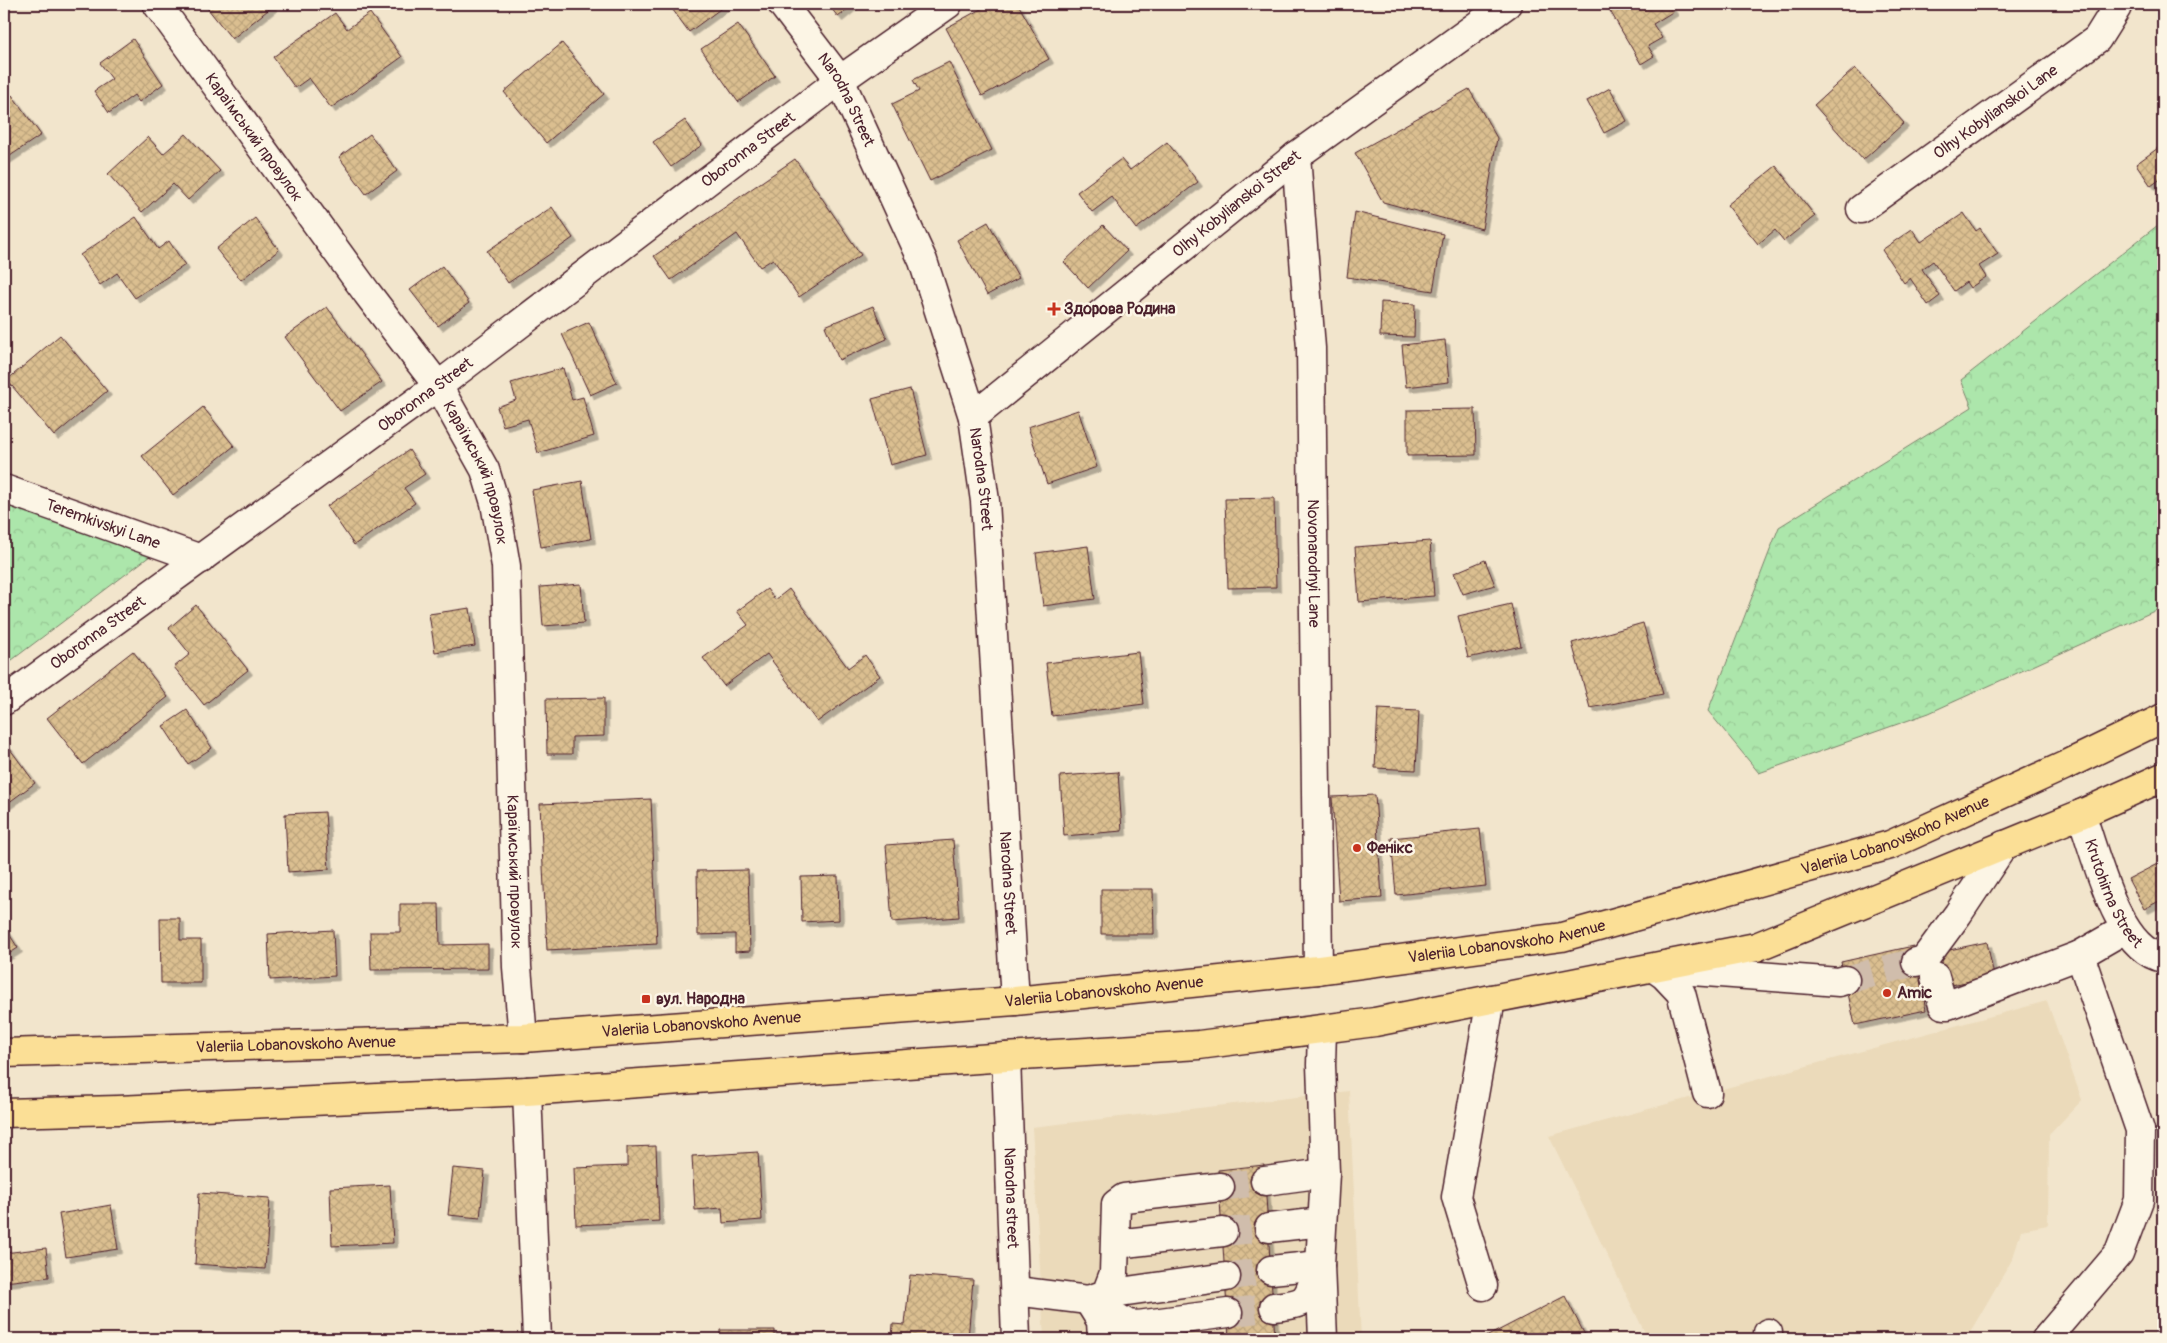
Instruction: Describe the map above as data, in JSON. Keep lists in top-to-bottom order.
{
  "streets": {
    "main road": ["Valeriia Lobanovskoho Avenue"],
    "street": [
      "Narodna Street",
      "Olhy Kobylianskoi Lane",
      "Караїмський провулок",
      "Oboronna Street",
      "Olhy Kobylianskoi Street",
      "Teremkivskyi Lane",
      "Novonarodnyi Lane",
      "Krutohirna Street",
      "Narodna street"
    ]
  },
  "crossings": [
    ["Narodna Street", "Oboronna Street"],
    ["Narodna Street", "Olhy Kobylianskoi Street"],
    ["Narodna Street", "Valeriia Lobanovskoho Avenue"],
    ["Караїмський провулок", "Oboronna Street"],
    ["Караїмський провулок", "Valeriia Lobanovskoho Avenue"],
    ["Oboronna Street", "Teremkivskyi Lane"],
    ["Olhy Kobylianskoi Street", "Novonarodnyi Lane"],
    ["Novonarodnyi Lane", "Valeriia Lobanovskoho Avenue"]
  ],
  "places": {
    "health": ["Здорова Родина"],
    "other": ["Фенікс", "Amic"],
    "transit": ["вул. Народна"]
  }
}
